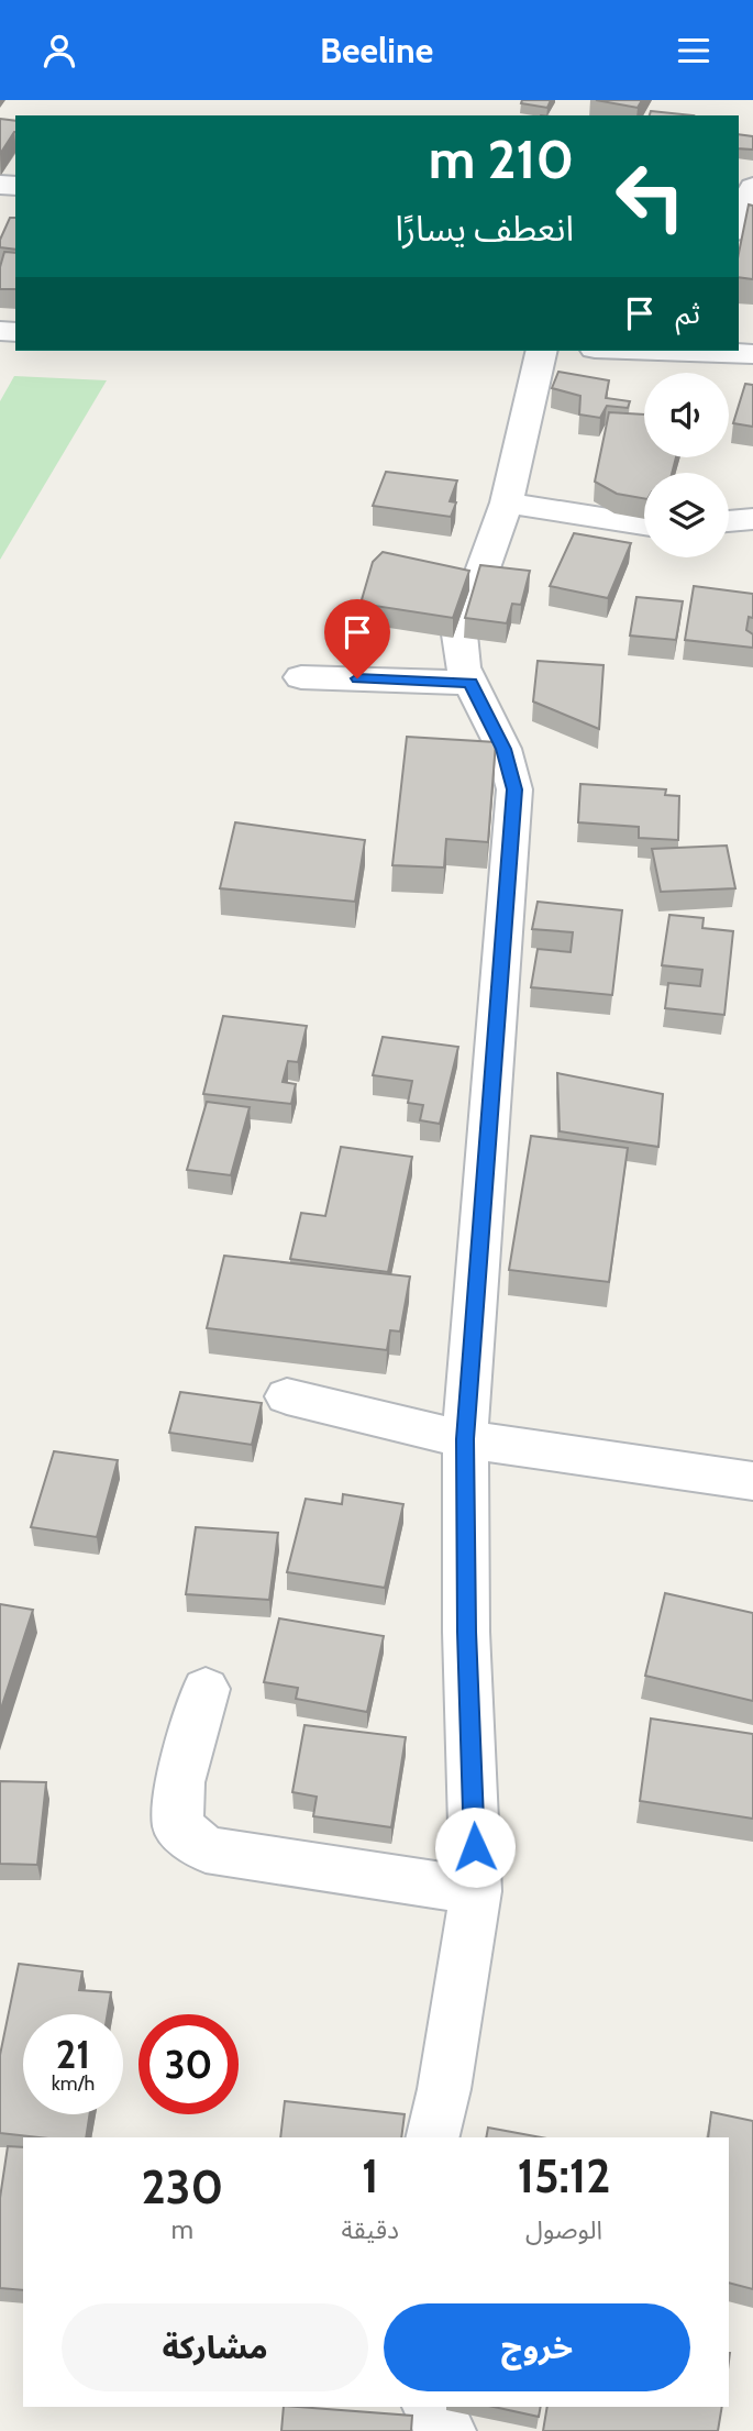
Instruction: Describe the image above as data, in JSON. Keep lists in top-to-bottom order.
{
  "page": {
    "header": "Beeline",
    "turn": ["210 m", "انعطف يسارًا"],
    "then": "ثم",
    "speed": "21 km/h",
    "limit": "30",
    "eta": [
      "15:12",
      "الوصول",
      "1",
      "دقيقة",
      "230",
      "m"
    ],
    "buttons": ["خروج", "مشاركة"]
  }
}
